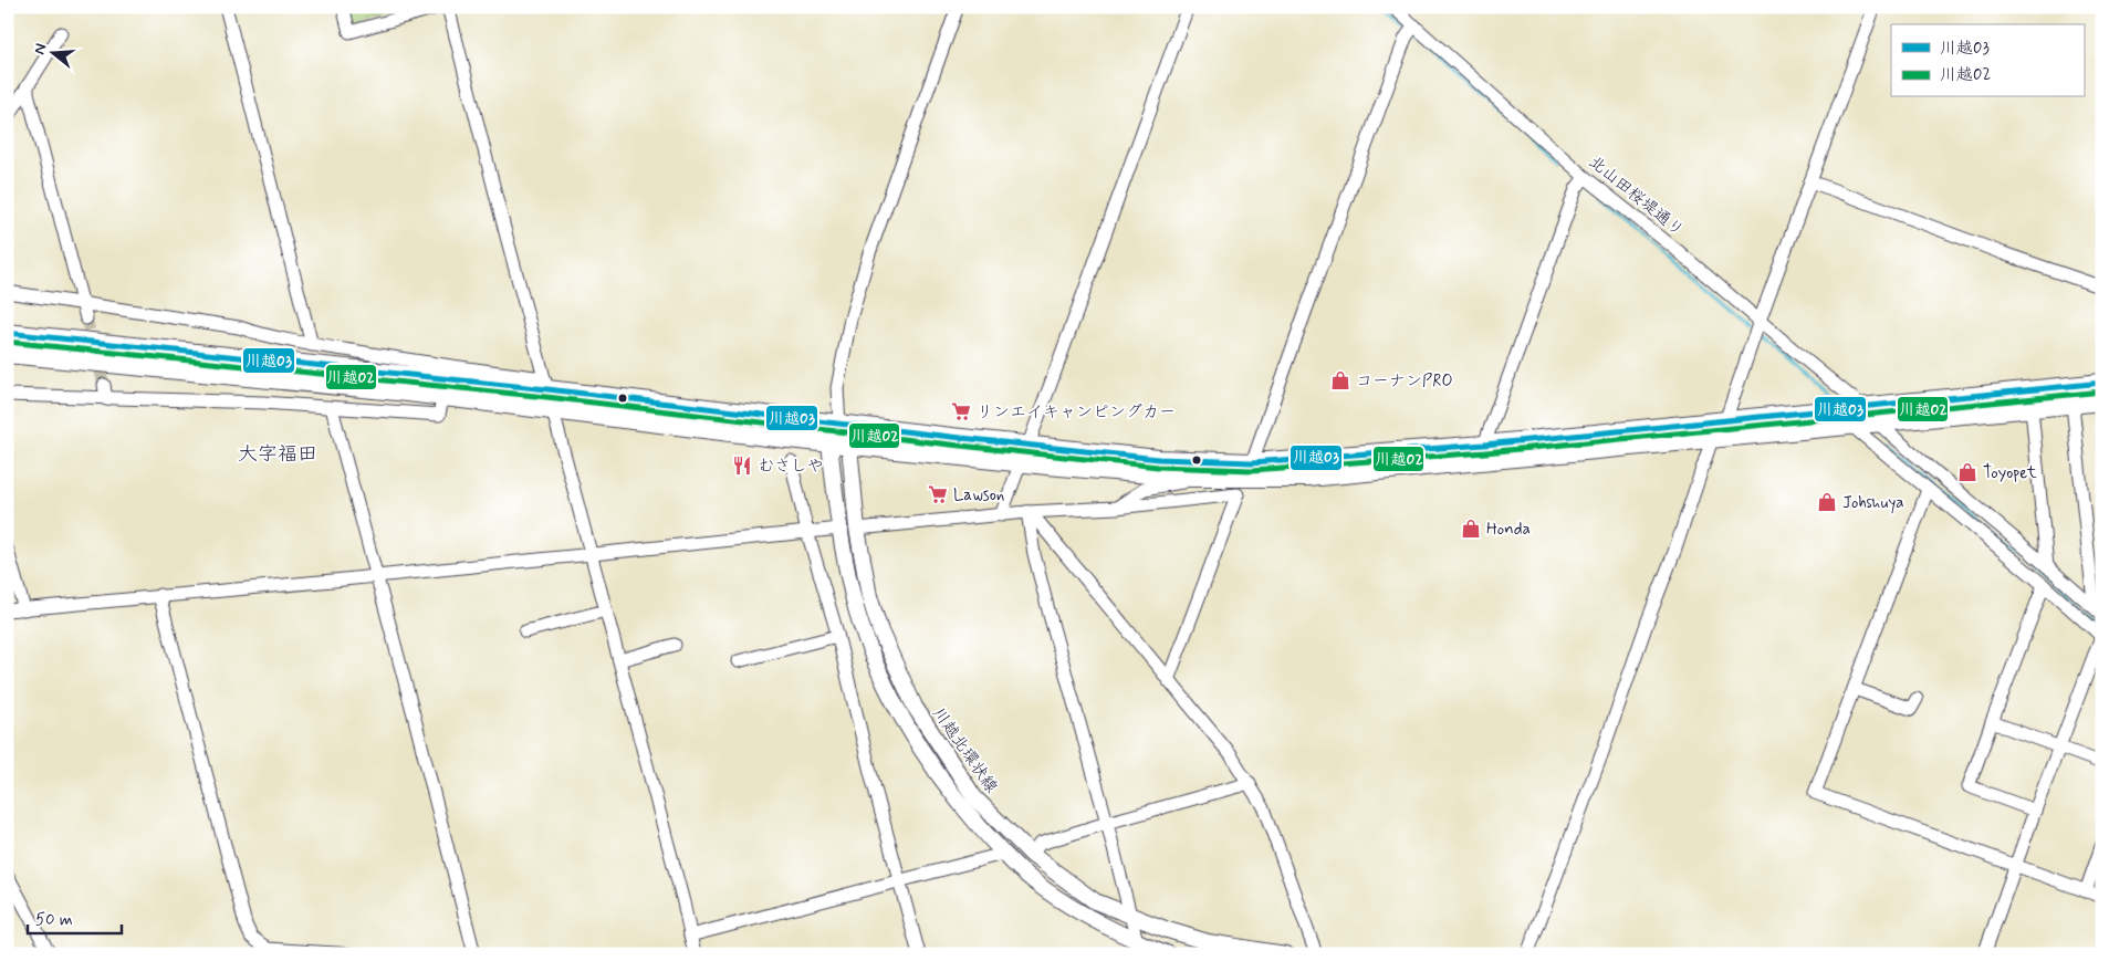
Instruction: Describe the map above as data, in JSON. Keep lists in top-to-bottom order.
{
  "streets": {
    "main road": ["川越北環状線"],
    "street": ["北山田桜堤通り"]
  },
  "districts": ["大字福田"],
  "places": {
    "shop": [
      "コーナンPRO",
      "Toyopet",
      "Johshuya",
      "Honda"
    ],
    "supermarket": ["リンエイキャンピングカー", "Lawson"],
    "restaurant": ["むさしや"]
  },
  "lines": ["transit line 川越03", "transit line 川越02"],
  "legend": ["川越03", "川越02"],
  "scale_bar": "50 m",
  "north": "left"
}
